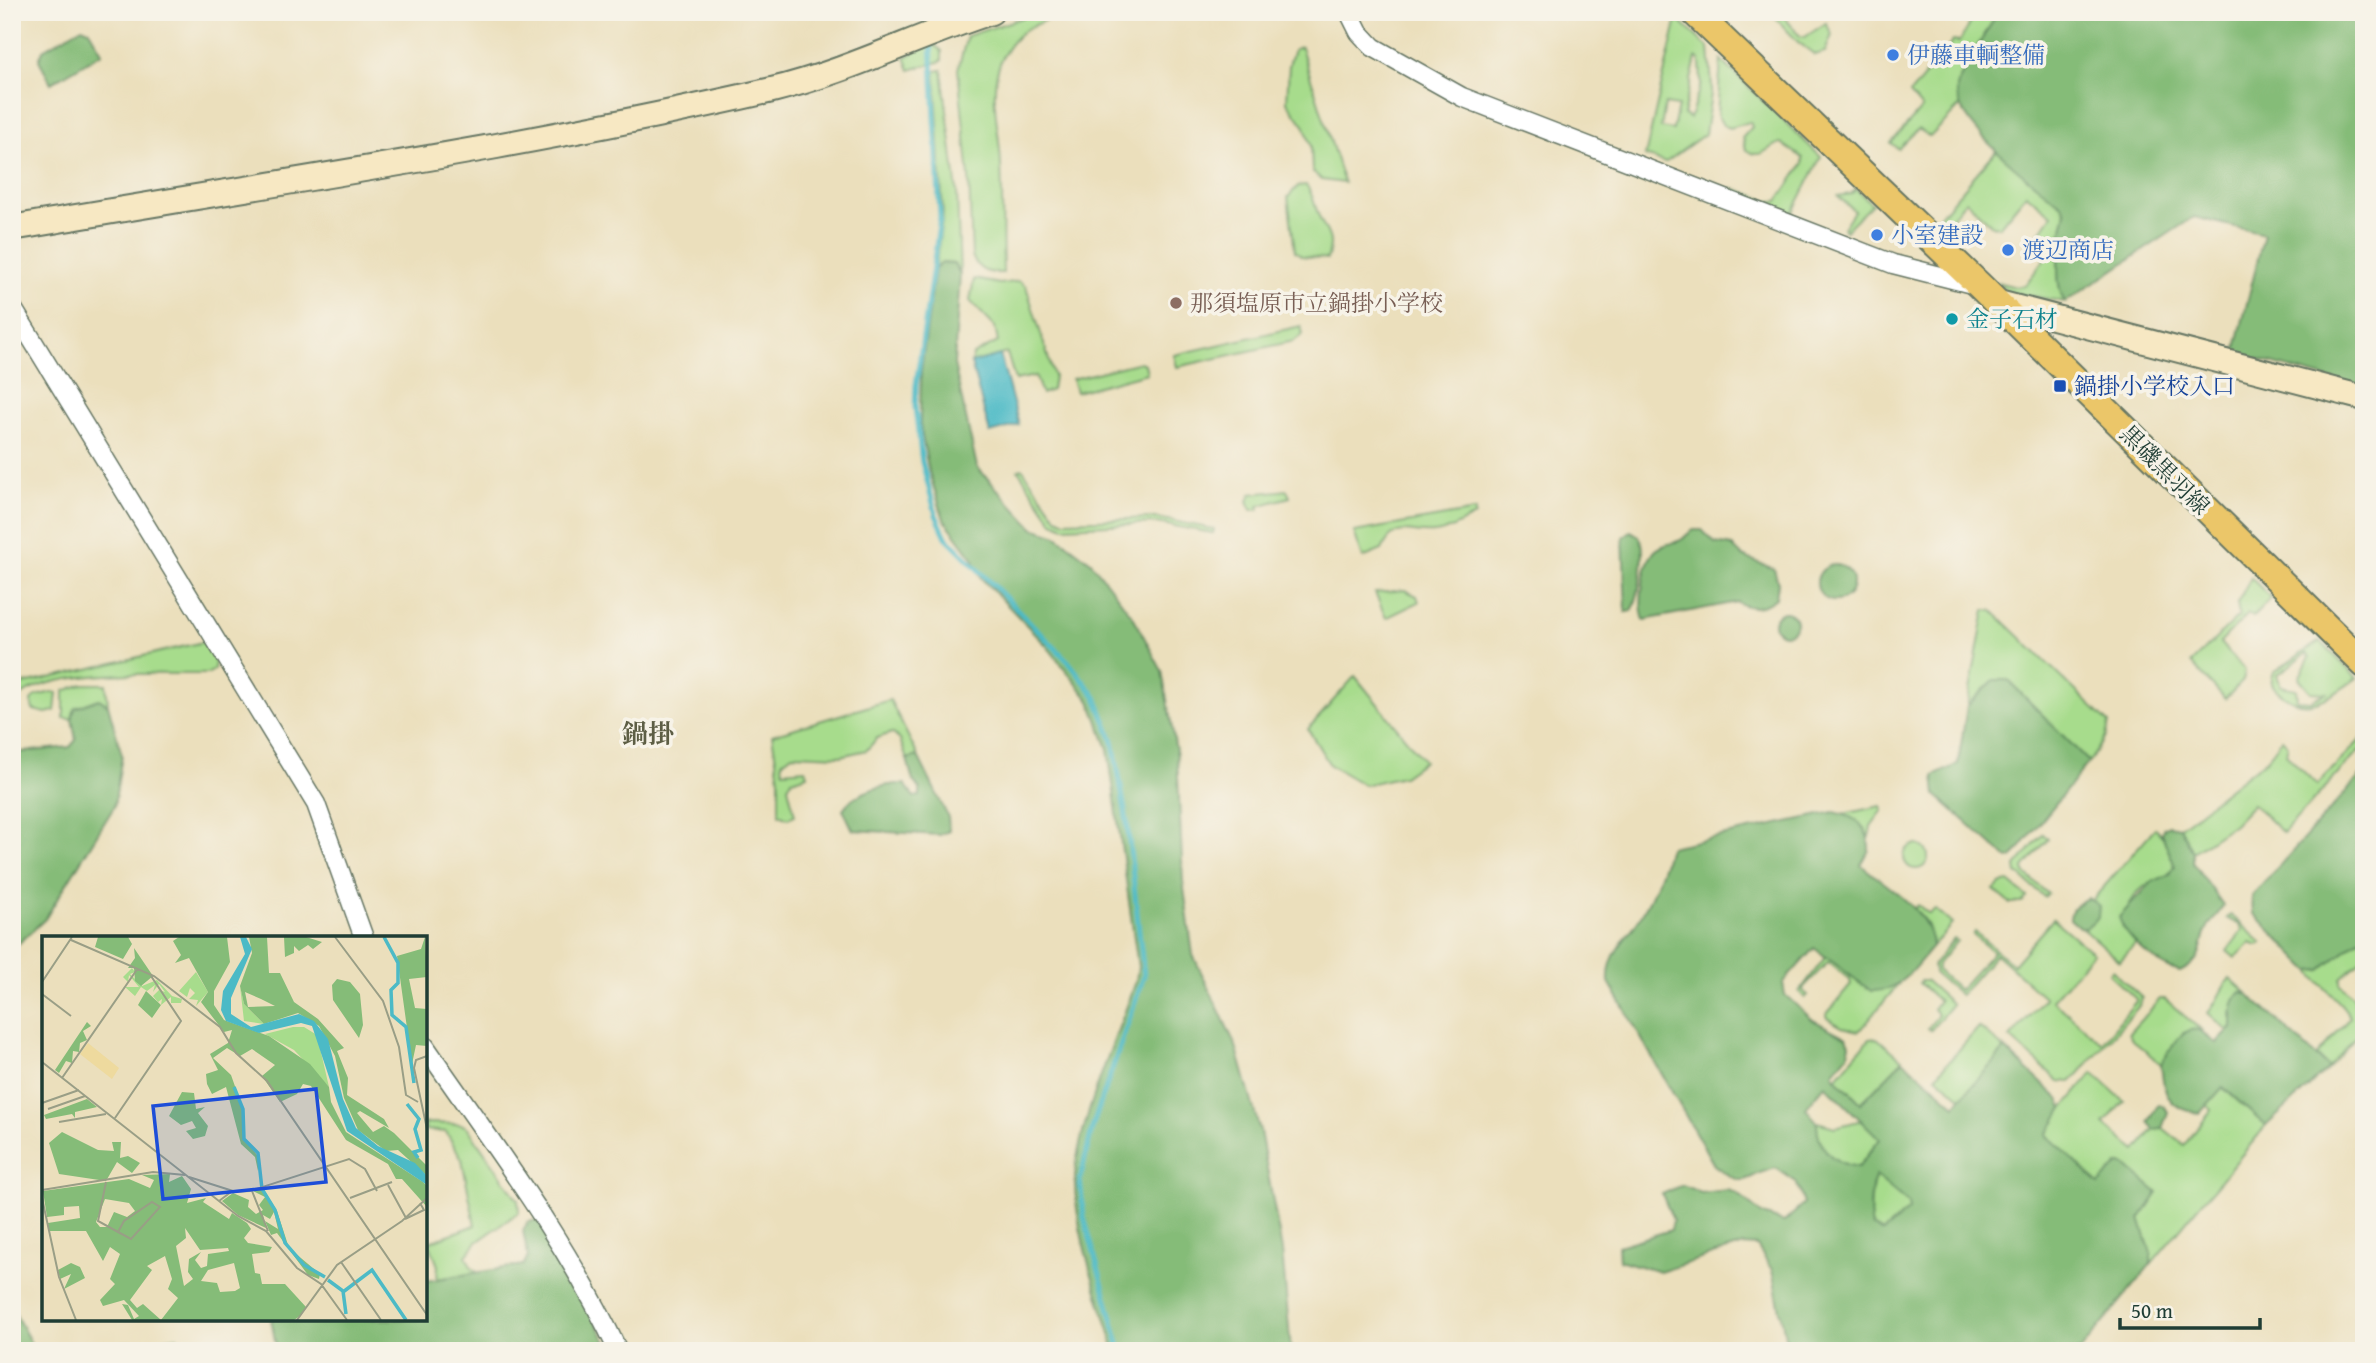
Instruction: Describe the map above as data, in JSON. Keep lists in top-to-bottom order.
{
  "streets": {
    "main road": ["黒磯黒羽線"]
  },
  "districts": ["鍋掛"],
  "places": {
    "other": [
      "伊藤車輌整備",
      "小室建設",
      "渡辺商店",
      "那須塩原市立鍋掛小学校",
      "金子石材"
    ],
    "transit": ["鍋掛小学校入口"]
  },
  "scale_bar": "50 m"
}
